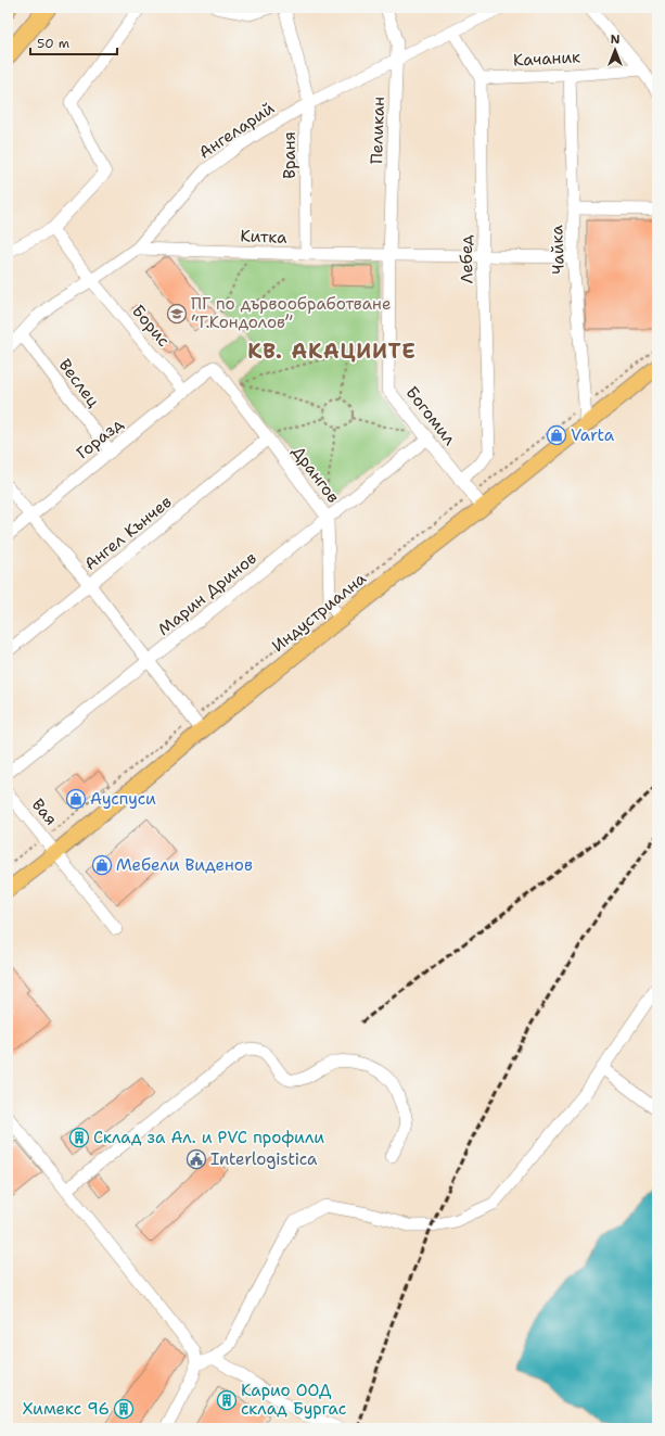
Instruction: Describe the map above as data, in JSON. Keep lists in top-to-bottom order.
{
  "streets": {
    "main road": ["Индустриална"],
    "street": [
      "Качаник",
      "Ангеларий",
      "Пеликан",
      "Враня",
      "Китка",
      "Чайка",
      "Лебед",
      "Борис",
      "Веслец",
      "Богомил",
      "Горазд",
      "Дрангов",
      "Ангел Кънчев",
      "Марин Дринов",
      "Вая"
    ]
  },
  "crossings": [
    ["Качаник", "Чайка"],
    ["Качаник", "Лебед"],
    ["Ангеларий", "Пеликан"],
    ["Ангеларий", "Враня"],
    ["Ангеларий", "Китка"],
    ["Ангеларий", "Борис"],
    ["Ангеларий", "Веслец"],
    ["Пеликан", "Китка"],
    ["Пеликан", "Богомил"],
    ["Враня", "Китка"],
    ["Китка", "Чайка"],
    ["Китка", "Лебед"],
    ["Китка", "Богомил"],
    ["Чайка", "Индустриална"],
    ["Лебед", "Богомил"],
    ["Борис", "Горазд"],
    ["Веслец", "Горазд"],
    ["Богомил", "Марин Дринов"],
    ["Богомил", "Индустриална"],
    ["Горазд", "Дрангов"],
    ["Дрангов", "Ангел Кънчев"],
    ["Дрангов", "Марин Дринов"],
    ["Дрангов", "Индустриална"],
    ["Индустриална", "Вая"]
  ],
  "districts": ["КВ. АКАЦИИТЕ"],
  "places": {
    "school or university": ["ПГ по дървообработване “Г.Кондолов”"],
    "shop": ["Varta", "Ауспуси", "Мебели Виденов"],
    "building": ["Склад за Ал. и PVC профили", "Карио ООД склад Бургас", "Химекс 96"],
    "public building": ["Interlogistica"]
  },
  "scale_bar": "50 m",
  "north": "top"
}
